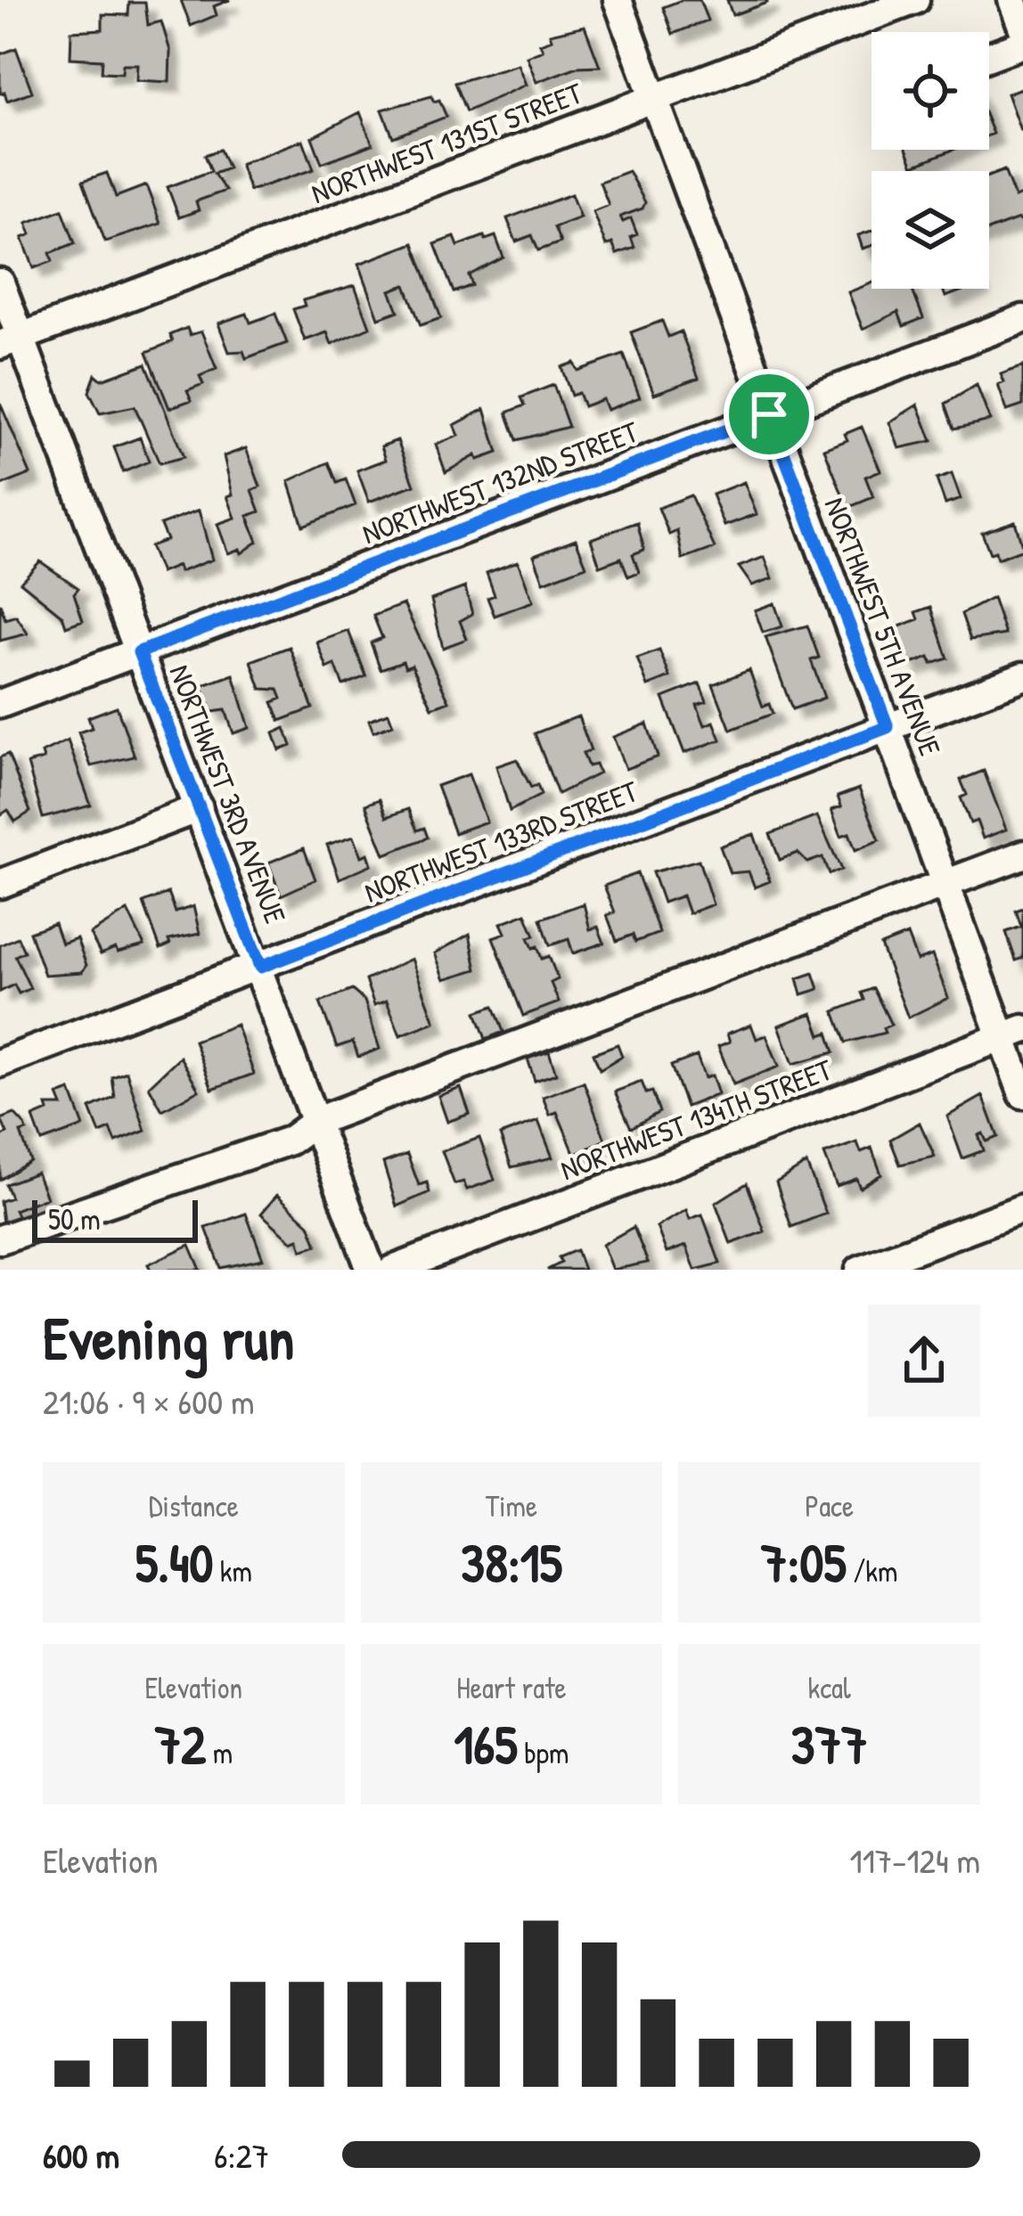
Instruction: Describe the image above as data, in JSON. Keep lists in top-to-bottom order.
{
  "streets": {
    "street": [
      "NORTHWEST 131ST STREET",
      "NORTHWEST 132ND STREET",
      "NORTHWEST 5TH AVENUE",
      "NORTHWEST 3RD AVENUE",
      "NORTHWEST 133RD STREET",
      "NORTHWEST 134TH STREET"
    ]
  },
  "crossings": [
    ["NORTHWEST 131ST STREET", "NORTHWEST 5TH AVENUE"],
    ["NORTHWEST 131ST STREET", "NORTHWEST 3RD AVENUE"],
    ["NORTHWEST 132ND STREET", "NORTHWEST 5TH AVENUE"],
    ["NORTHWEST 132ND STREET", "NORTHWEST 3RD AVENUE"],
    ["NORTHWEST 5TH AVENUE", "NORTHWEST 133RD STREET"],
    ["NORTHWEST 5TH AVENUE", "NORTHWEST 134TH STREET"],
    ["NORTHWEST 3RD AVENUE", "NORTHWEST 133RD STREET"]
  ],
  "scale_bar": "50 m",
  "page": {
    "scale": "50 m",
    "heading": ["Evening run", "21:06 · 9 × 600 m"],
    "stats": [
      ["Distance", "5.40 km"],
      ["Time", "38:15"],
      ["Pace", "7:05 /km"],
      ["Elevation", "72 m"],
      ["Heart rate", "165 bpm"],
      ["kcal", "377"]
    ],
    "chart": ["Elevation", "117–124 m"],
    "list": [
      {
        "name": "600 m",
        "note": "6:27"
      }
    ]
  }
}
